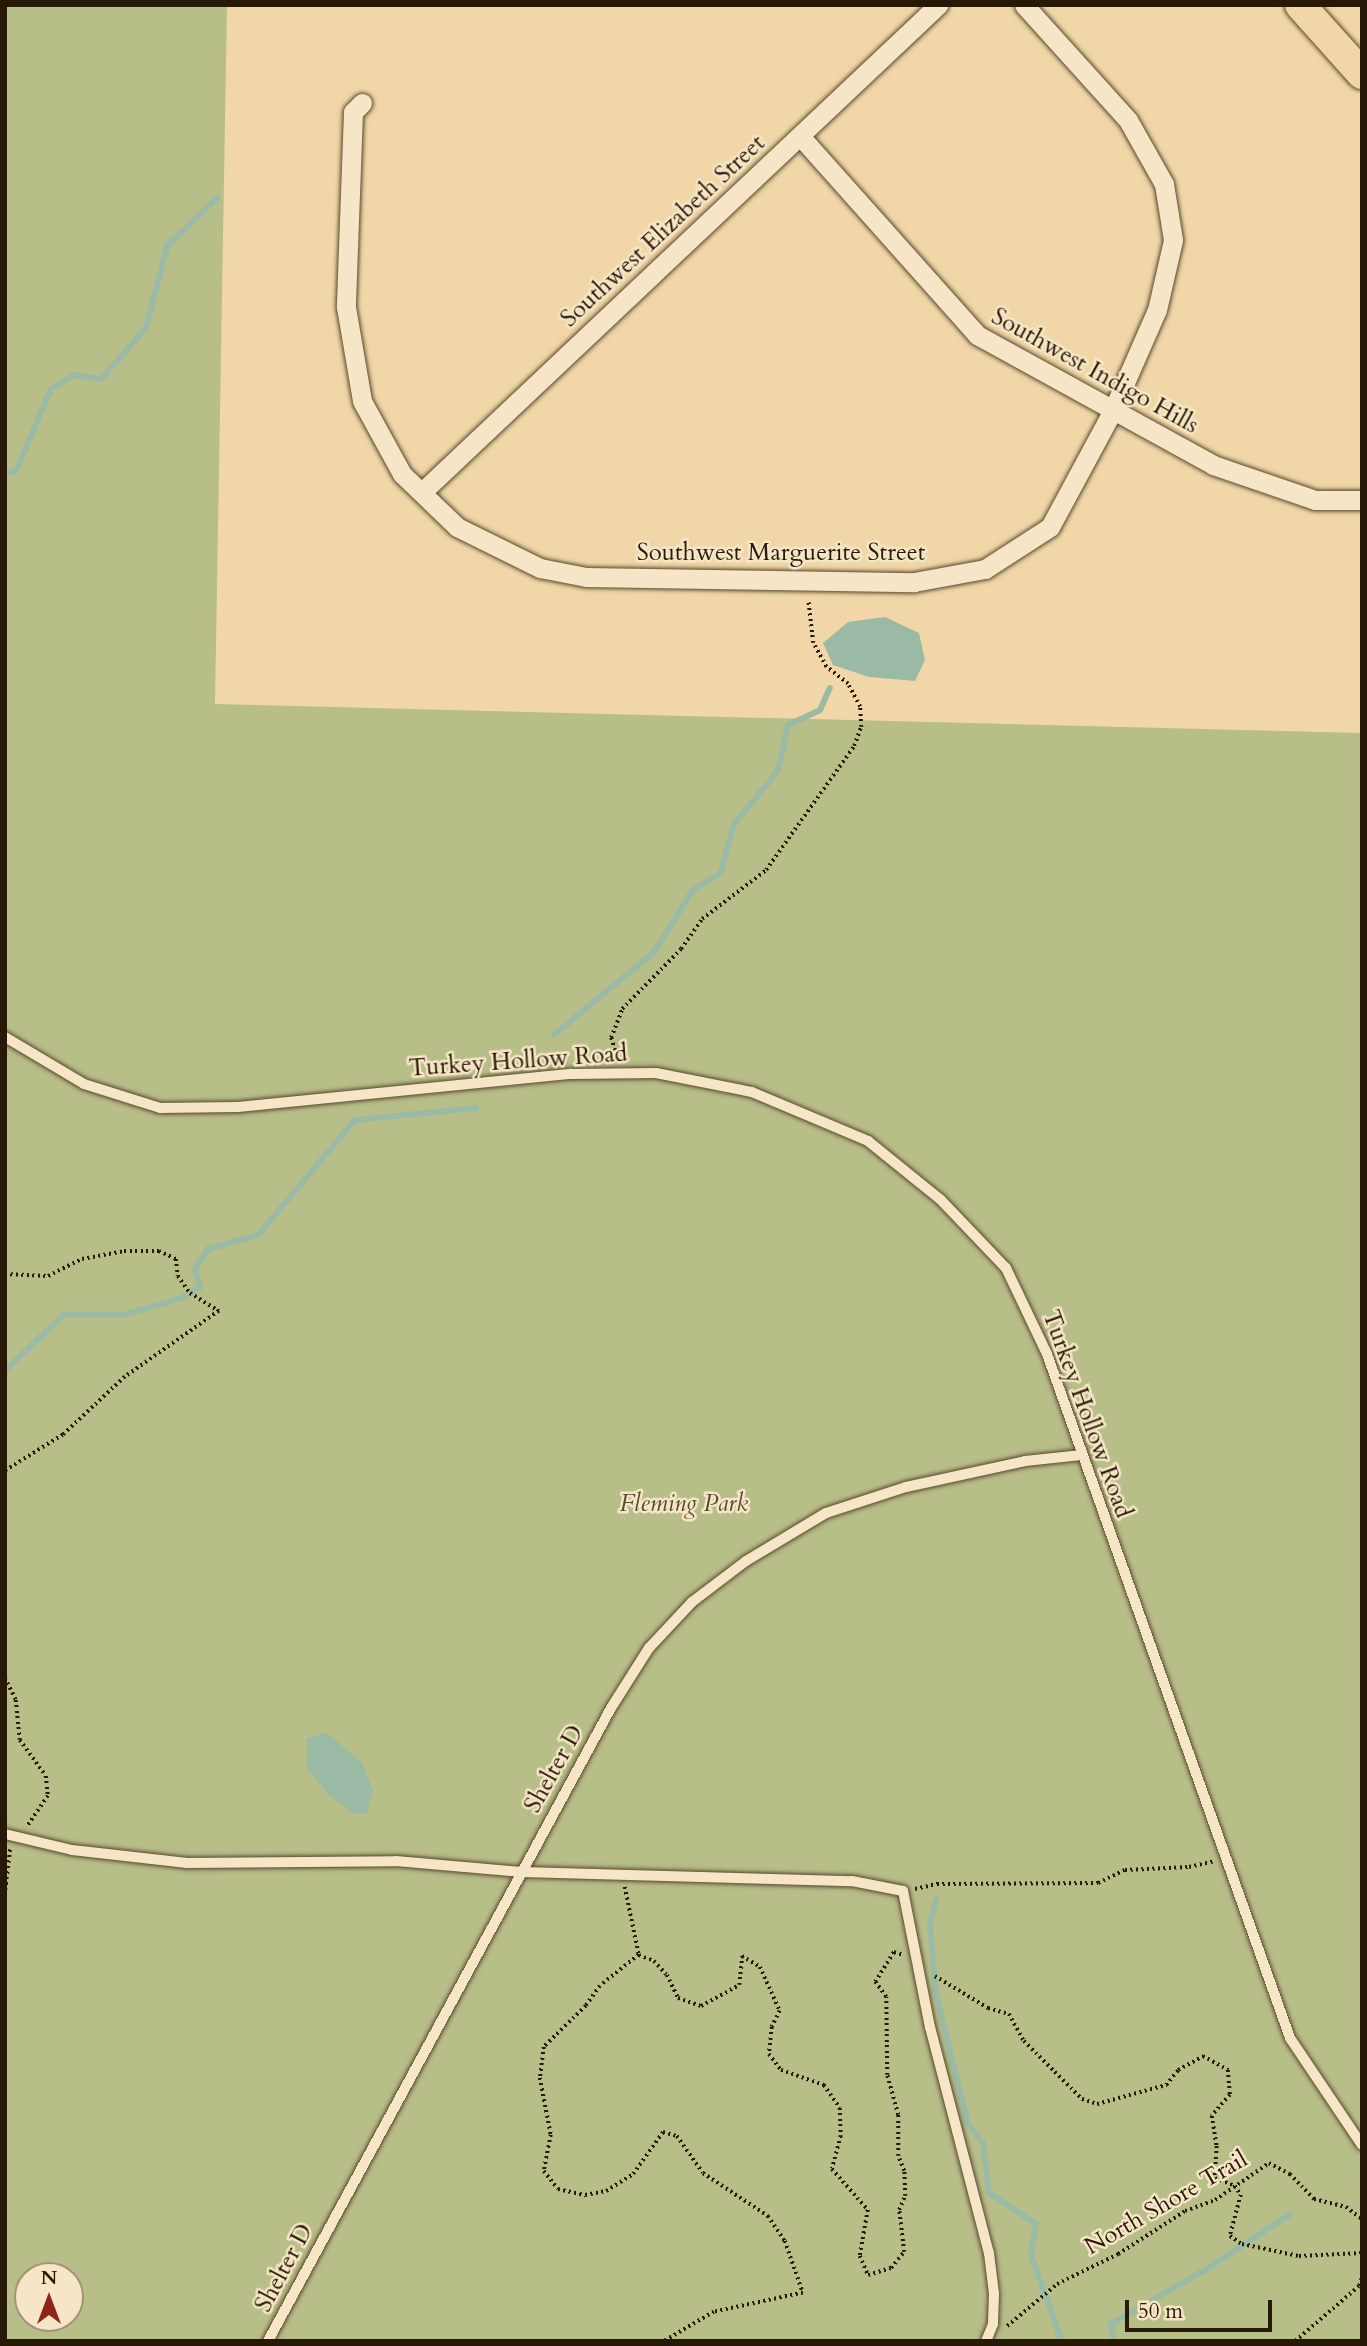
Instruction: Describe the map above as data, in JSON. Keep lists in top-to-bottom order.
{
  "streets": {
    "street": ["Southwest Elizabeth Street", "Southwest Indigo Hills", "Southwest Marguerite Street"],
    "lane": ["Turkey Hollow Road", "Shelter D"],
    "path": ["North Shore Trail"]
  },
  "crossings": [
    ["Southwest Elizabeth Street", "Southwest Indigo Hills"],
    ["Southwest Elizabeth Street", "Southwest Marguerite Street"],
    ["Southwest Indigo Hills", "Southwest Marguerite Street"],
    ["Turkey Hollow Road", "Shelter D"]
  ],
  "parks": ["Fleming Park"],
  "scale_bar": "50 m",
  "north": "top"
}
